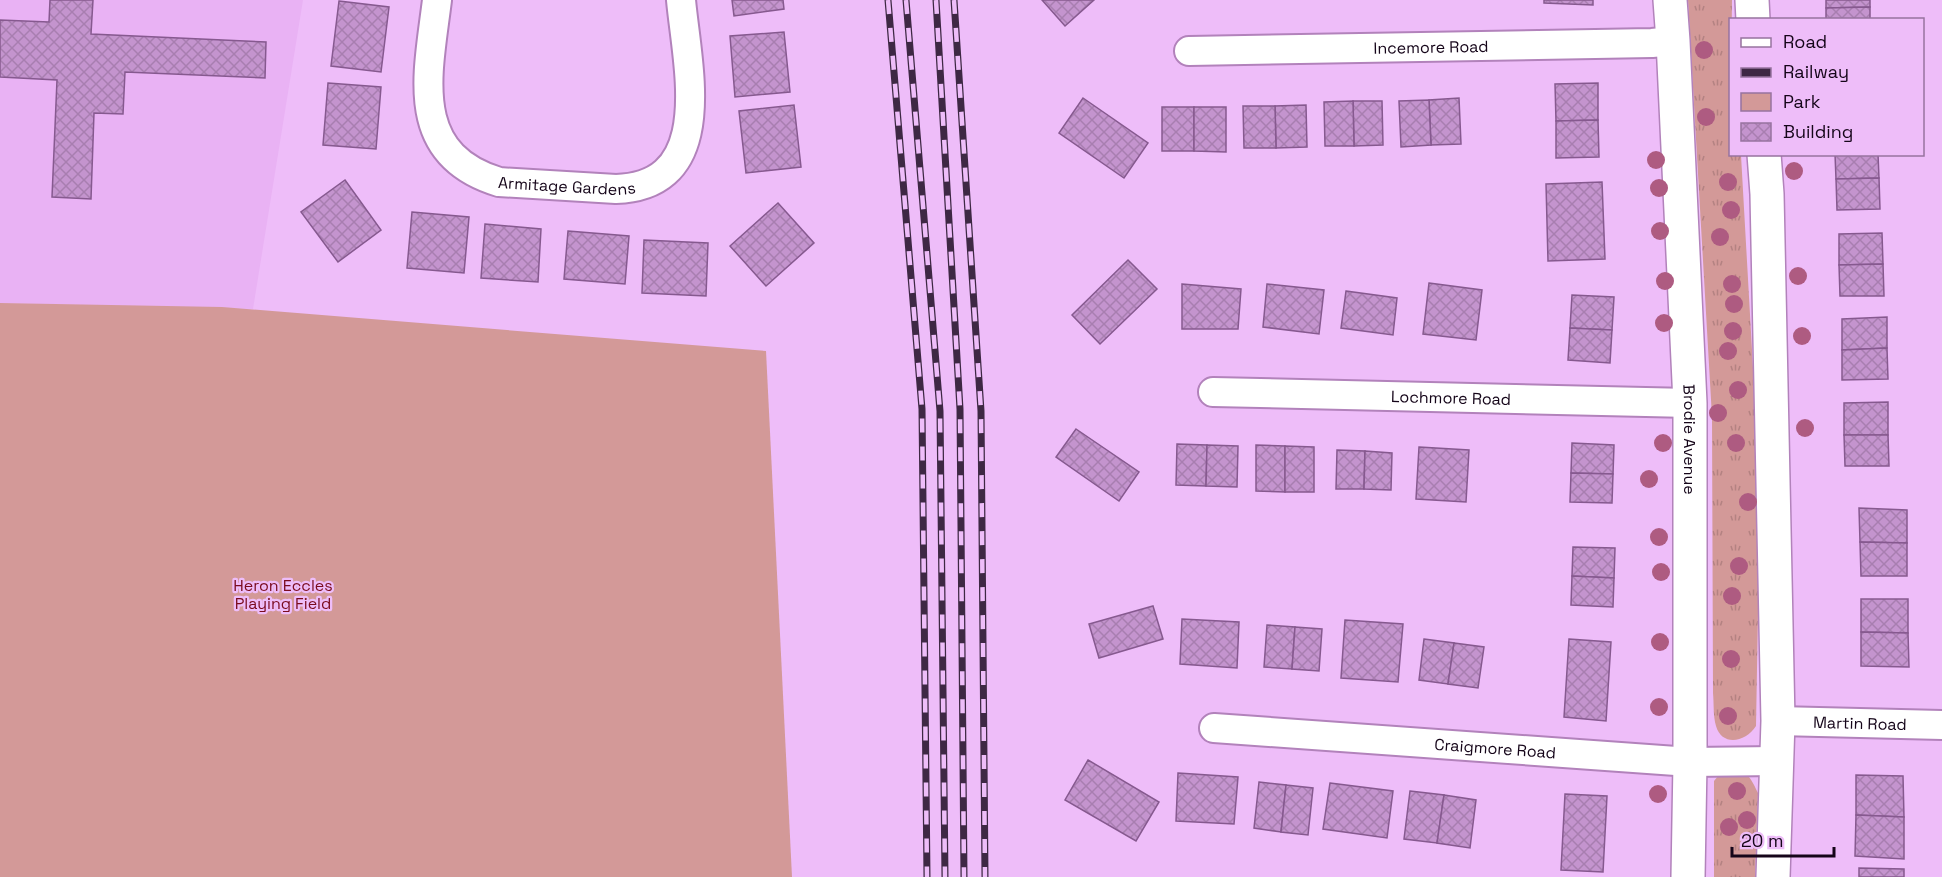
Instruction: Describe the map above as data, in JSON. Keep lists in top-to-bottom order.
{
  "streets": {
    "street": [
      "Incemore Road",
      "Armitage Gardens",
      "Lochmore Road",
      "Brodie Avenue",
      "Martin Road",
      "Craigmore Road"
    ]
  },
  "crossings": [
    ["Incemore Road", "Brodie Avenue"],
    ["Lochmore Road", "Brodie Avenue"],
    ["Brodie Avenue", "Craigmore Road"]
  ],
  "parks": ["Heron Eccles Playing Field"],
  "legend": [
    "Road",
    "Railway",
    "Park",
    "Building"
  ],
  "scale_bar": "20 m"
}
